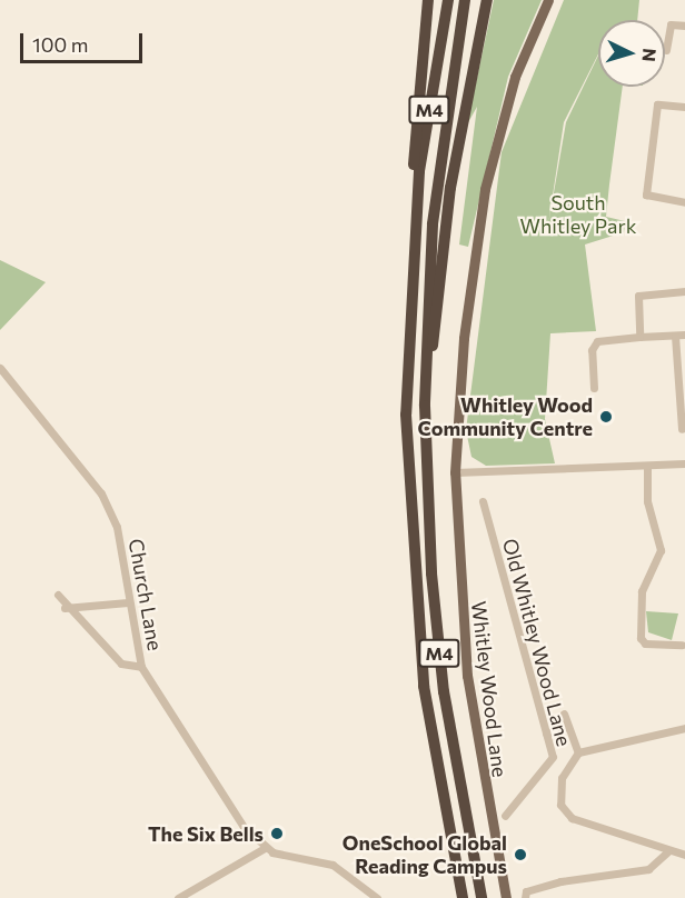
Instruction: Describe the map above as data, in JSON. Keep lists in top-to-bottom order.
{
  "streets": {
    "highway": ["M4"],
    "main road": ["Whitley Wood Lane"],
    "street": ["Church Lane", "Old Whitley Wood Lane"]
  },
  "parks": ["South Whitley Park"],
  "places": ["Whitley Wood Community Centre", "The Six Bells", "OneSchool Global Reading Campus"],
  "scale_bar": "100 m",
  "north": "right"
}
